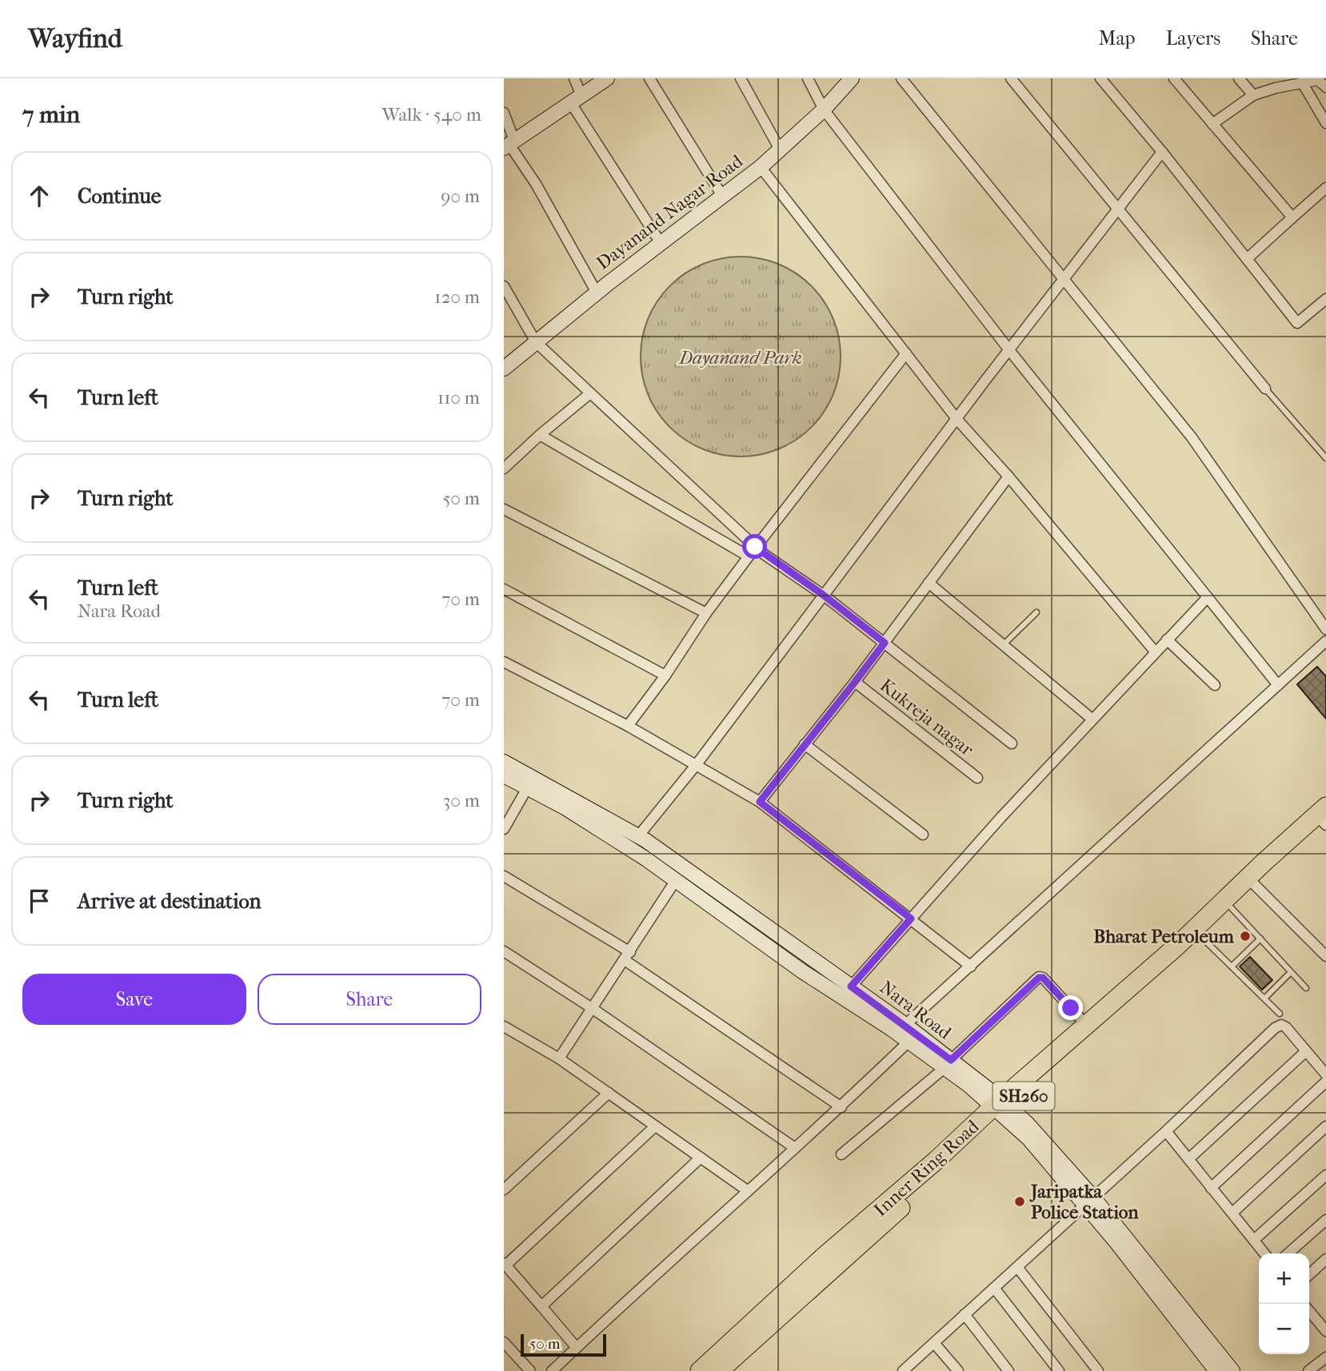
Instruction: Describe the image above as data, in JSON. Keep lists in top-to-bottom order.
{
  "streets": {
    "highway": ["SH260", "Inner Ring Road"],
    "main road": ["Dayanand Nagar Road", "Nara Road"],
    "street": ["Kukreja nagar"]
  },
  "crossings": [
    ["Nara Road", "Inner Ring Road"]
  ],
  "parks": ["Dayanand Park"],
  "places": ["Bharat Petroleum", "Jaripatka Police Station"],
  "scale_bar": "50 m",
  "page": {
    "header": "Wayfind",
    "nav": ["Map", "Layers", "Share"],
    "heading": ["7 min", "Walk · 540 m"],
    "list": [
      ["Continue", "90 m"],
      ["Turn right", "120 m"],
      ["Turn left", "110 m"],
      ["Turn right", "50 m"],
      ["Turn left", "Nara Road", "70 m"],
      ["Turn left", "70 m"],
      ["Turn right", "30 m"],
      "Arrive at destination"
    ],
    "buttons": ["Save", "Share"],
    "map_buttons": ["+", "−"],
    "scale": "50 m"
  }
}
